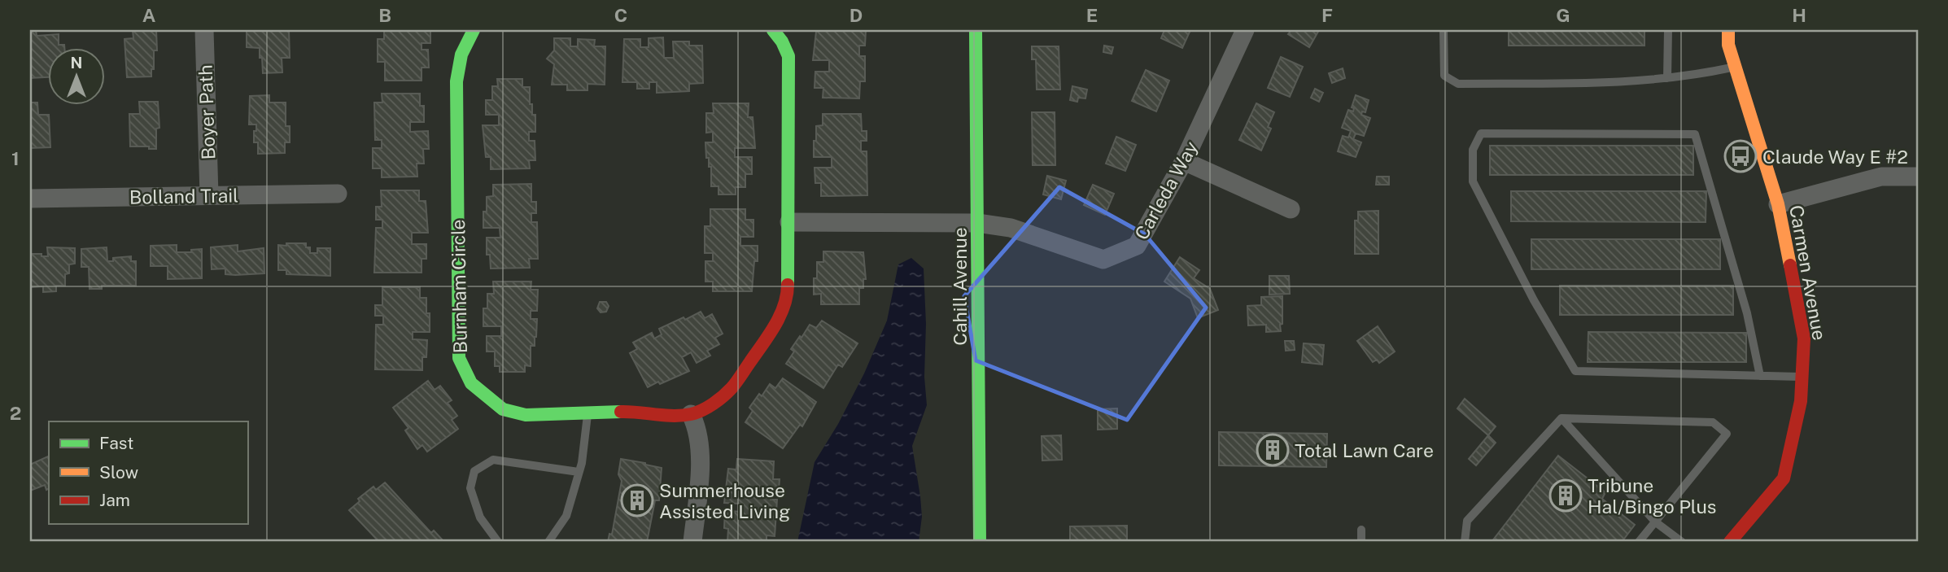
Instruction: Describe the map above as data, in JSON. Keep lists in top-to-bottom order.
{
  "streets": {
    "street": [
      "Boyer Path",
      "Carleda Way",
      "Bolland Trail",
      "Carmen Avenue",
      "Burnham Circle",
      "Cahill Avenue"
    ]
  },
  "crossings": [
    ["Boyer Path", "Bolland Trail"],
    ["Carleda Way", "Burnham Circle"],
    ["Carleda Way", "Cahill Avenue"]
  ],
  "places": {
    "bus stop": ["Claude Way E #2"],
    "building": ["Total Lawn Care", "Tribune Hal/Bingo Plus", "Summerhouse Assisted Living"]
  },
  "legend": ["Fast", "Slow", "Jam"],
  "north": "top",
  "grid": {
    "columns": [
      "A",
      "B",
      "C",
      "D",
      "E",
      "F",
      "G",
      "H"
    ],
    "rows": ["1", "2"]
  }
}
